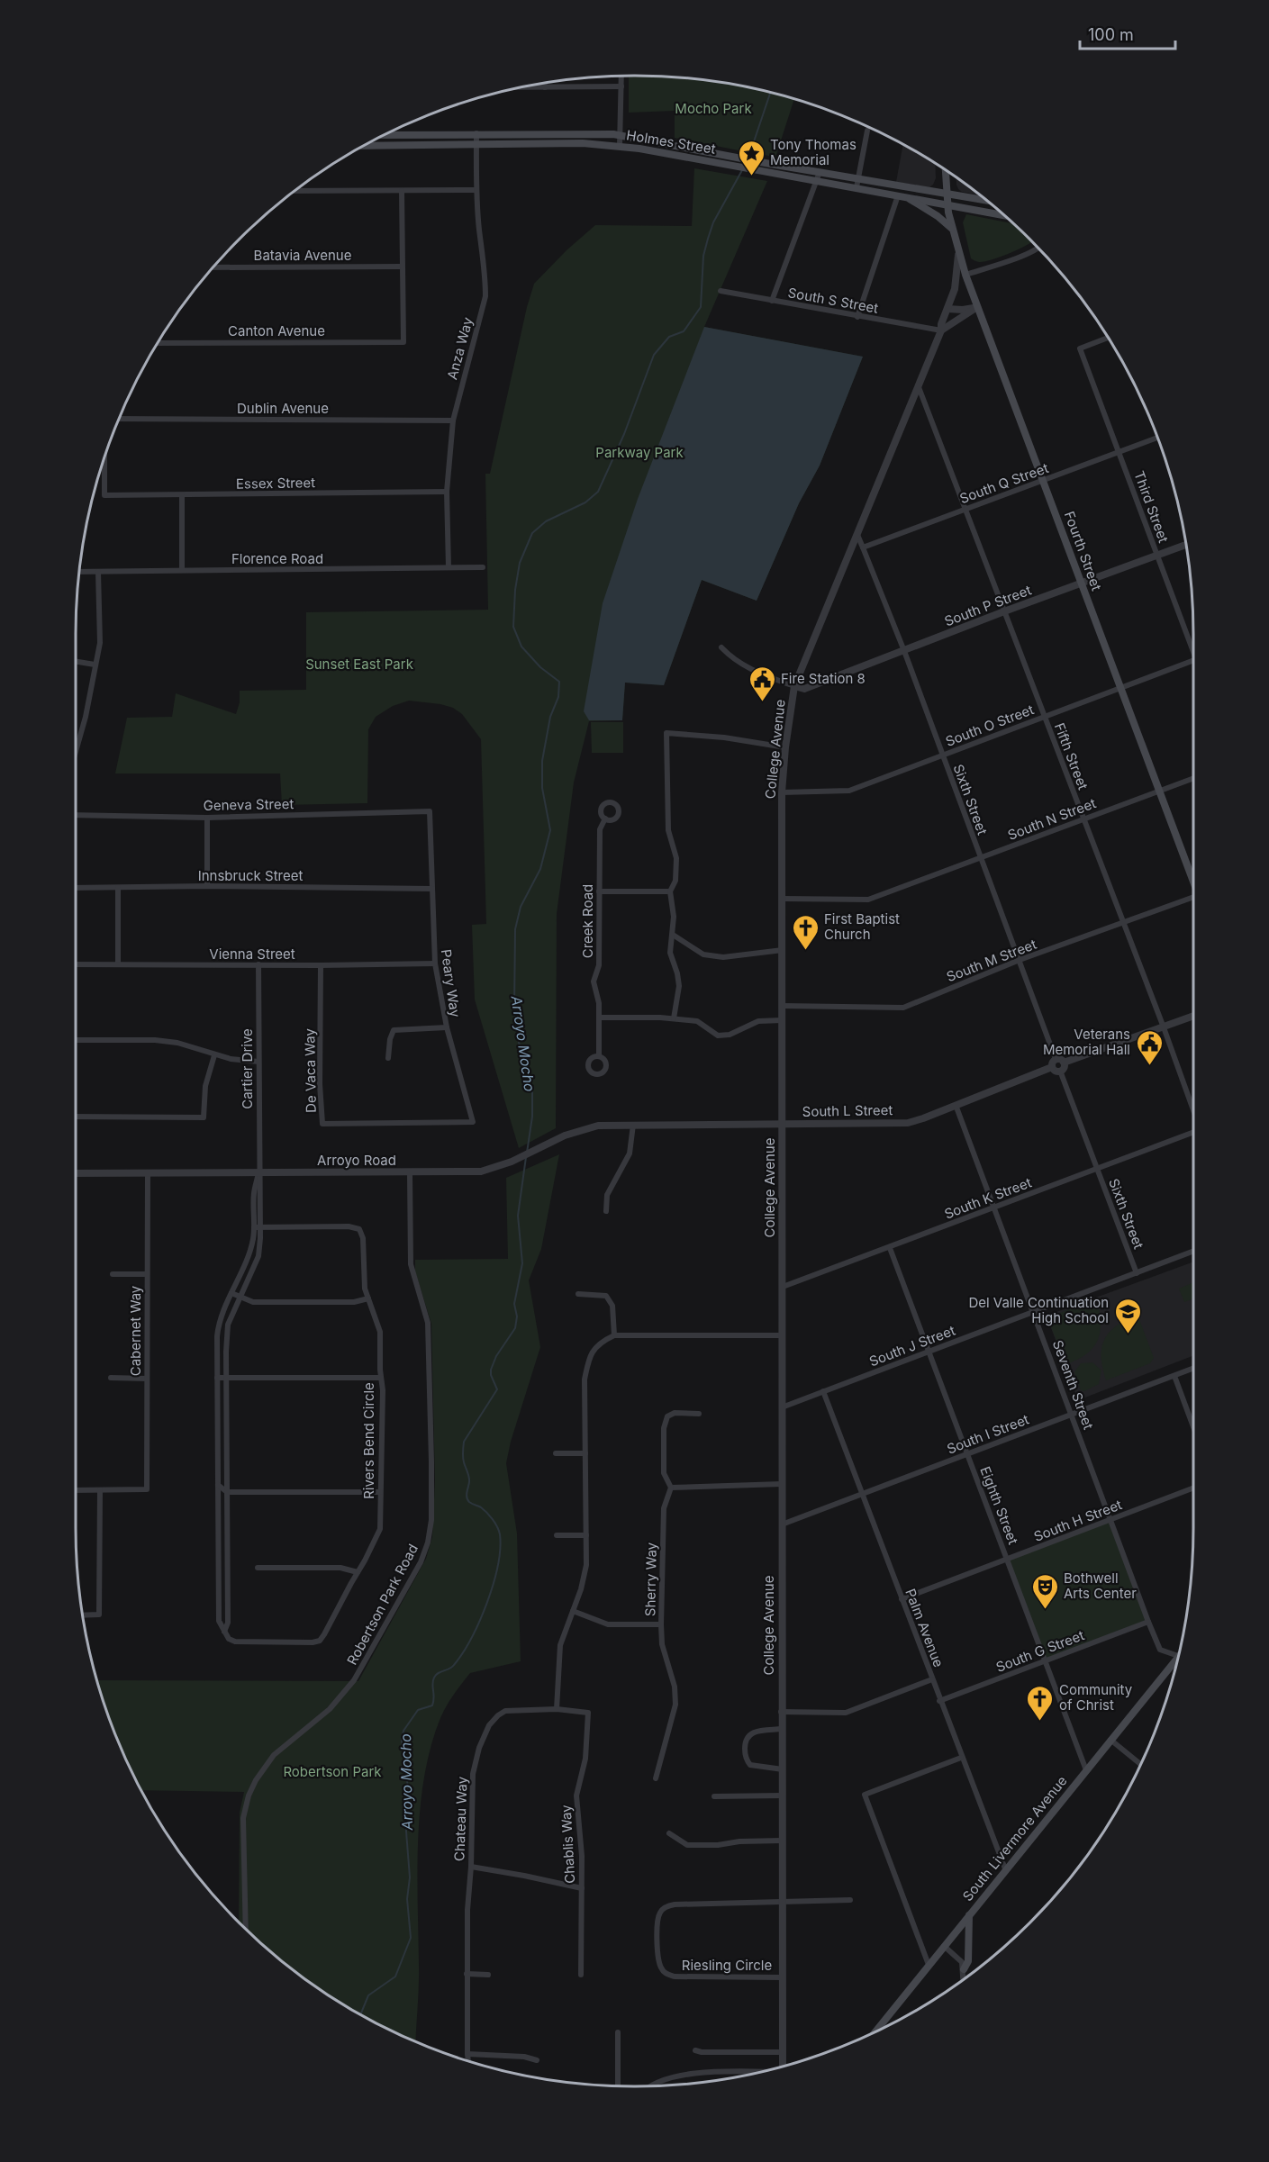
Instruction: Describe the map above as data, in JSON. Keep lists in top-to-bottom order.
{
  "streets": {
    "main road": ["Holmes Street", "Fourth Street", "South Livermore Avenue"],
    "street": [
      "Batavia Avenue",
      "South S Street",
      "Canton Avenue",
      "Anza Way",
      "Dublin Avenue",
      "Essex Street",
      "South Q Street",
      "Third Street",
      "Florence Road",
      "South P Street",
      "South O Street",
      "College Avenue",
      "Fifth Street",
      "Sixth Street",
      "Geneva Street",
      "South N Street",
      "Innsbruck Street",
      "Creek Road",
      "Vienna Street",
      "South M Street",
      "Peary Way",
      "Cartier Drive",
      "De Vaca Way",
      "South L Street",
      "Arroyo Road",
      "South K Street",
      "Cabernet Way",
      "South J Street",
      "Seventh Street",
      "South I Street",
      "Rivers Bend Circle",
      "Eighth Street",
      "South H Street",
      "Sherry Way",
      "Robertson Park Road",
      "Palm Avenue",
      "South G Street",
      "Chateau Way",
      "Chablis Way",
      "Riesling Circle"
    ]
  },
  "crossings": [
    ["Holmes Street", "Anza Way"],
    ["Holmes Street", "Fourth Street"],
    ["Batavia Avenue", "Canton Avenue"],
    ["South S Street", "College Avenue"],
    ["Anza Way", "Dublin Avenue"],
    ["Anza Way", "Essex Street"],
    ["Anza Way", "Florence Road"],
    ["South Q Street", "Third Street"],
    ["South Q Street", "Fourth Street"],
    ["South Q Street", "Fifth Street"],
    ["South Q Street", "Sixth Street"],
    ["Third Street", "South P Street"],
    ["Fourth Street", "South P Street"],
    ["Fourth Street", "South O Street"],
    ["Fourth Street", "College Avenue"],
    ["Fourth Street", "South N Street"],
    ["South P Street", "College Avenue"],
    ["South P Street", "Fifth Street"],
    ["South P Street", "Sixth Street"],
    ["South O Street", "College Avenue"],
    ["South O Street", "Fifth Street"],
    ["South O Street", "Sixth Street"],
    ["College Avenue", "Fifth Street"],
    ["College Avenue", "South N Street"],
    ["College Avenue", "South M Street"],
    ["College Avenue", "South L Street"],
    ["College Avenue", "South K Street"],
    ["College Avenue", "South J Street"],
    ["College Avenue", "South I Street"],
    ["College Avenue", "Riesling Circle"],
    ["Fifth Street", "South N Street"],
    ["Fifth Street", "South M Street"],
    ["Sixth Street", "South N Street"],
    ["Sixth Street", "South M Street"],
    ["Sixth Street", "South L Street"],
    ["Sixth Street", "South K Street"],
    ["Sixth Street", "South J Street"],
    ["Geneva Street", "Peary Way"],
    ["Innsbruck Street", "Peary Way"],
    ["Vienna Street", "Peary Way"],
    ["Vienna Street", "Cartier Drive"],
    ["Vienna Street", "De Vaca Way"],
    ["Peary Way", "De Vaca Way"],
    ["Cartier Drive", "Arroyo Road"],
    ["South L Street", "Arroyo Road"],
    ["South L Street", "Seventh Street"],
    ["Arroyo Road", "Cabernet Way"],
    ["Arroyo Road", "Robertson Park Road"],
    ["South K Street", "Seventh Street"],
    ["South K Street", "Eighth Street"],
    ["South J Street", "Seventh Street"],
    ["South J Street", "Eighth Street"],
    ["South J Street", "Palm Avenue"],
    ["Seventh Street", "South I Street"],
    ["Seventh Street", "South H Street"],
    ["Seventh Street", "South G Street"],
    ["South I Street", "Eighth Street"],
    ["South I Street", "Palm Avenue"],
    ["Eighth Street", "South H Street"],
    ["Eighth Street", "South G Street"],
    ["Eighth Street", "South Livermore Avenue"],
    ["South H Street", "Palm Avenue"],
    ["Palm Avenue", "South G Street"],
    ["Palm Avenue", "South Livermore Avenue"],
    ["Chateau Way", "Chablis Way"]
  ],
  "water": ["Arroyo Mocho"],
  "parks": [
    "Mocho Park",
    "Parkway Park",
    "Sunset East Park",
    "Robertson Park"
  ],
  "places": {
    "place": ["Tony Thomas Memorial"],
    "public building": ["Fire Station 8", "Veterans Memorial Hall"],
    "church": ["First Baptist Church", "Community of Christ"],
    "school or university": ["Del Valle Continuation High School"],
    "theatre": ["Bothwell Arts Center"]
  },
  "scale_bar": "100 m"
}
